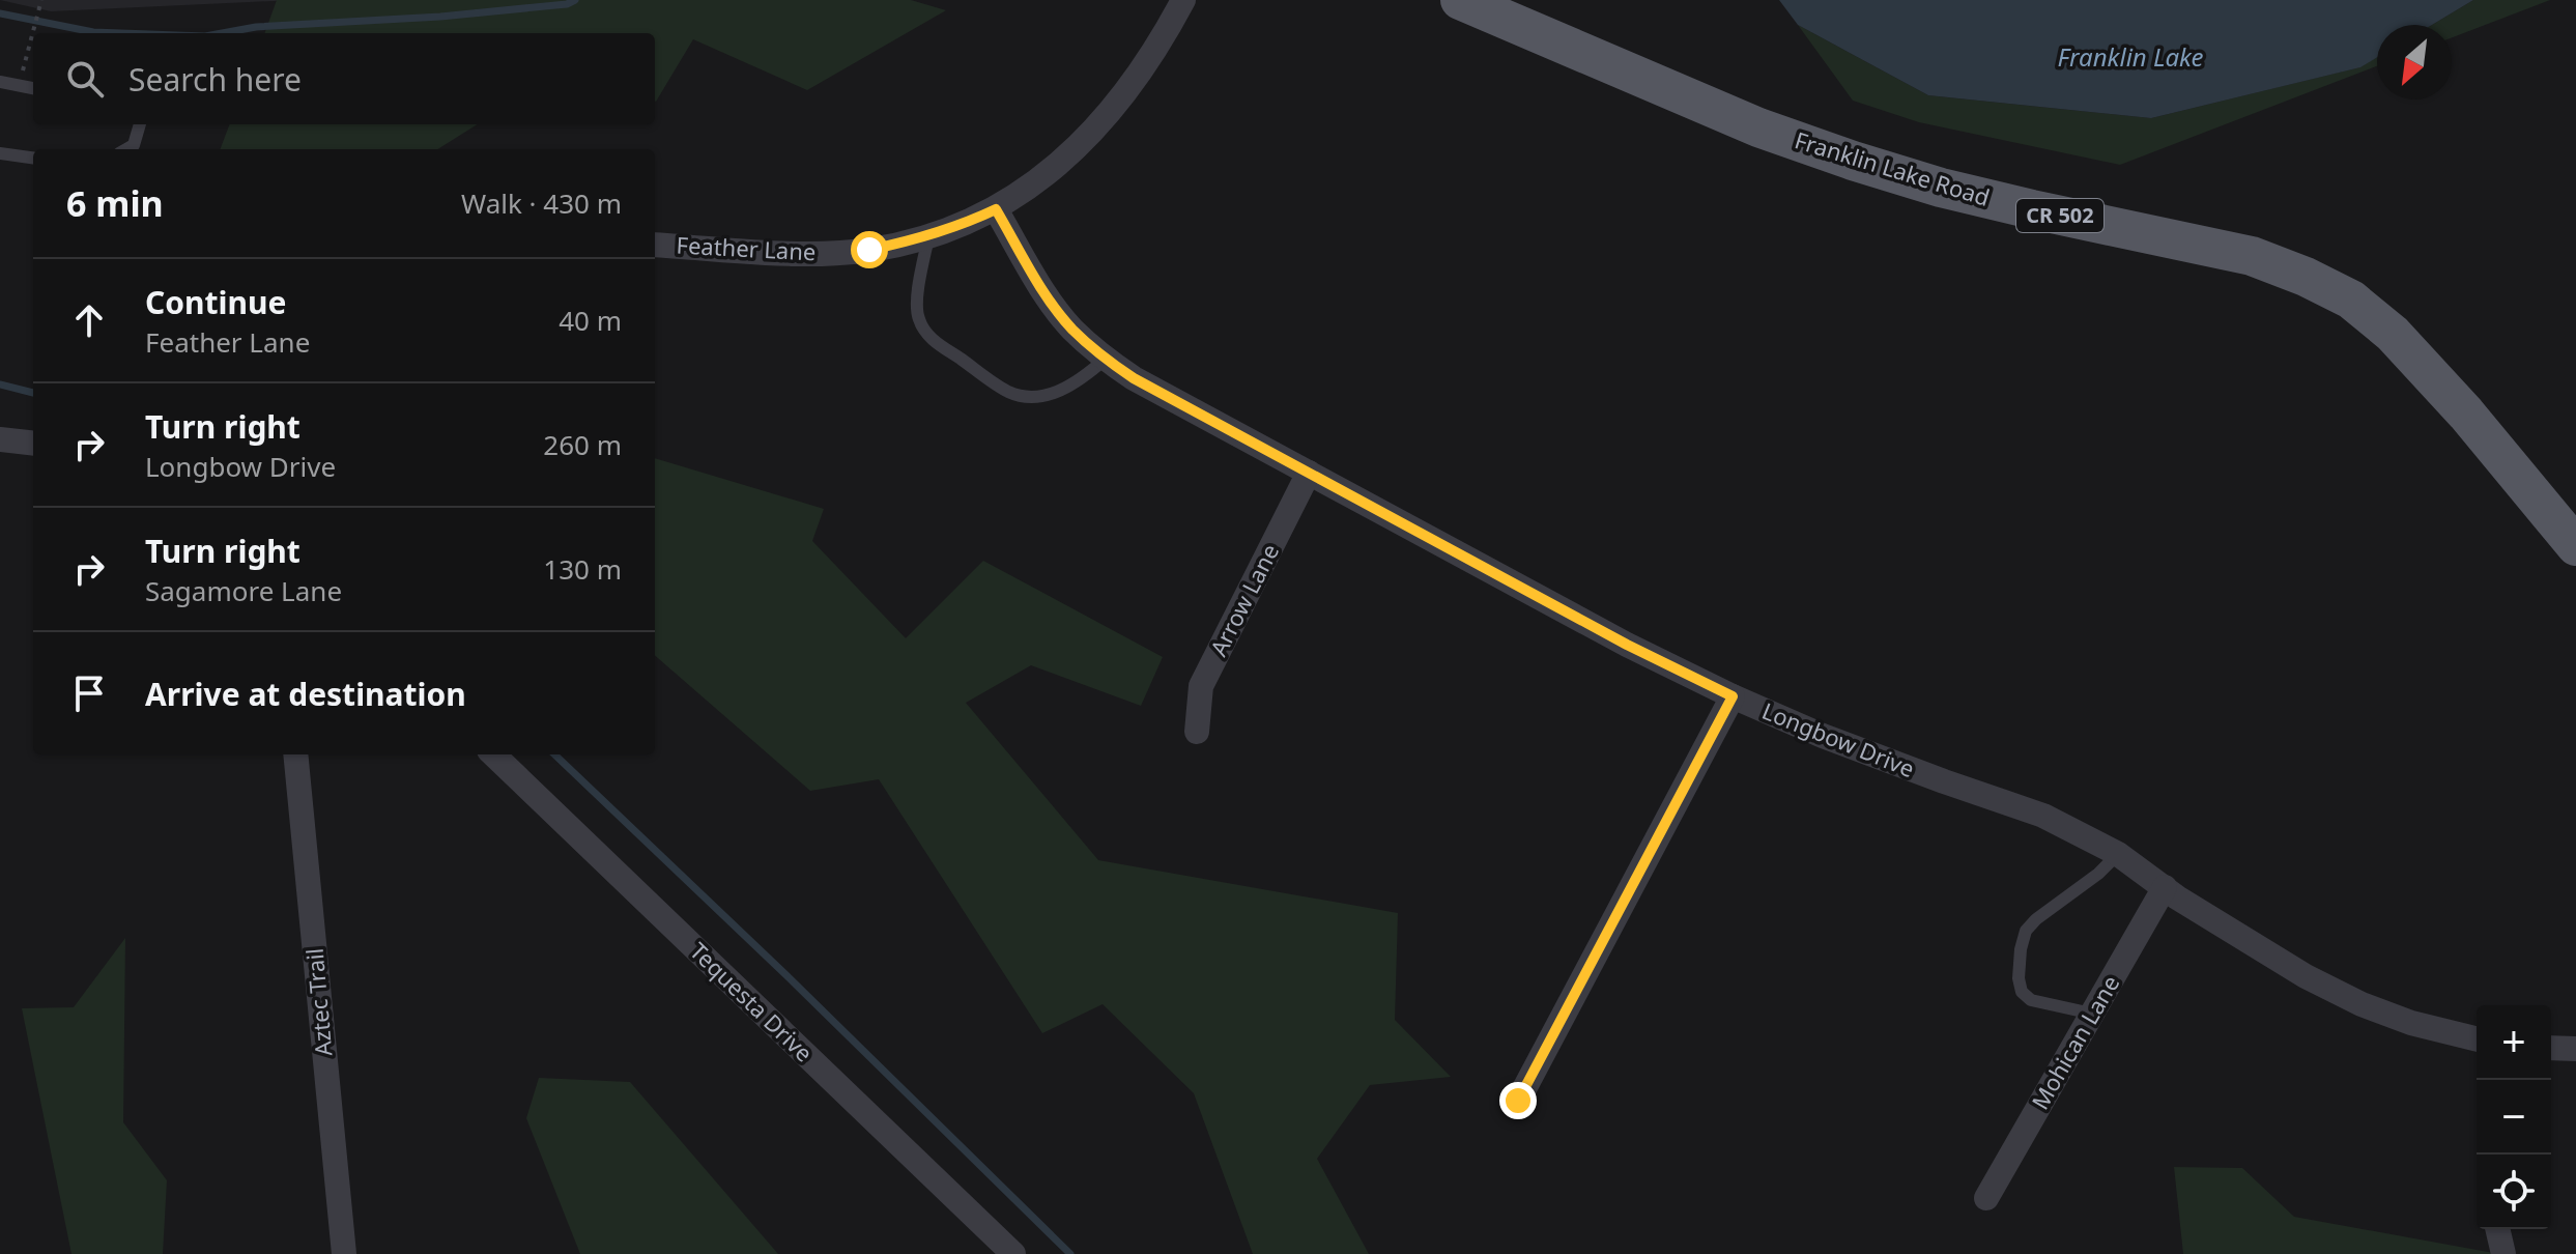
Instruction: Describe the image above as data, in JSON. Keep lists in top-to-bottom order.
{
  "streets": {
    "main road": ["Franklin Lake Road", "CR 502"],
    "street": [
      "Feather Lane",
      "Arrow Lane",
      "Longbow Drive",
      "Aztec Trail",
      "Tequesta Drive",
      "Mohican Lane"
    ]
  },
  "crossings": [
    ["Feather Lane", "Longbow Drive"],
    ["Arrow Lane", "Longbow Drive"],
    ["Longbow Drive", "Mohican Lane"]
  ],
  "water": ["Franklin Lake"],
  "north": "bottom left",
  "page": {
    "search": "Search here",
    "heading": ["6 min", "Walk · 430 m"],
    "list": [
      ["Continue", "Feather Lane", "40 m"],
      ["Turn right", "Longbow Drive", "260 m"],
      ["Turn right", "Sagamore Lane", "130 m"],
      "Arrive at destination"
    ],
    "map_buttons": ["+", "−"]
  }
}
